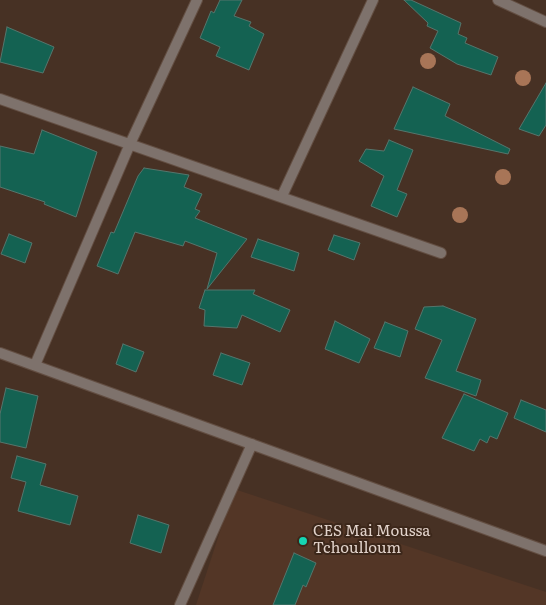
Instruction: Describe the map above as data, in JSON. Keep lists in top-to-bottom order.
{
  "places": ["CES Mai Moussa Tchoulloum"]
}
